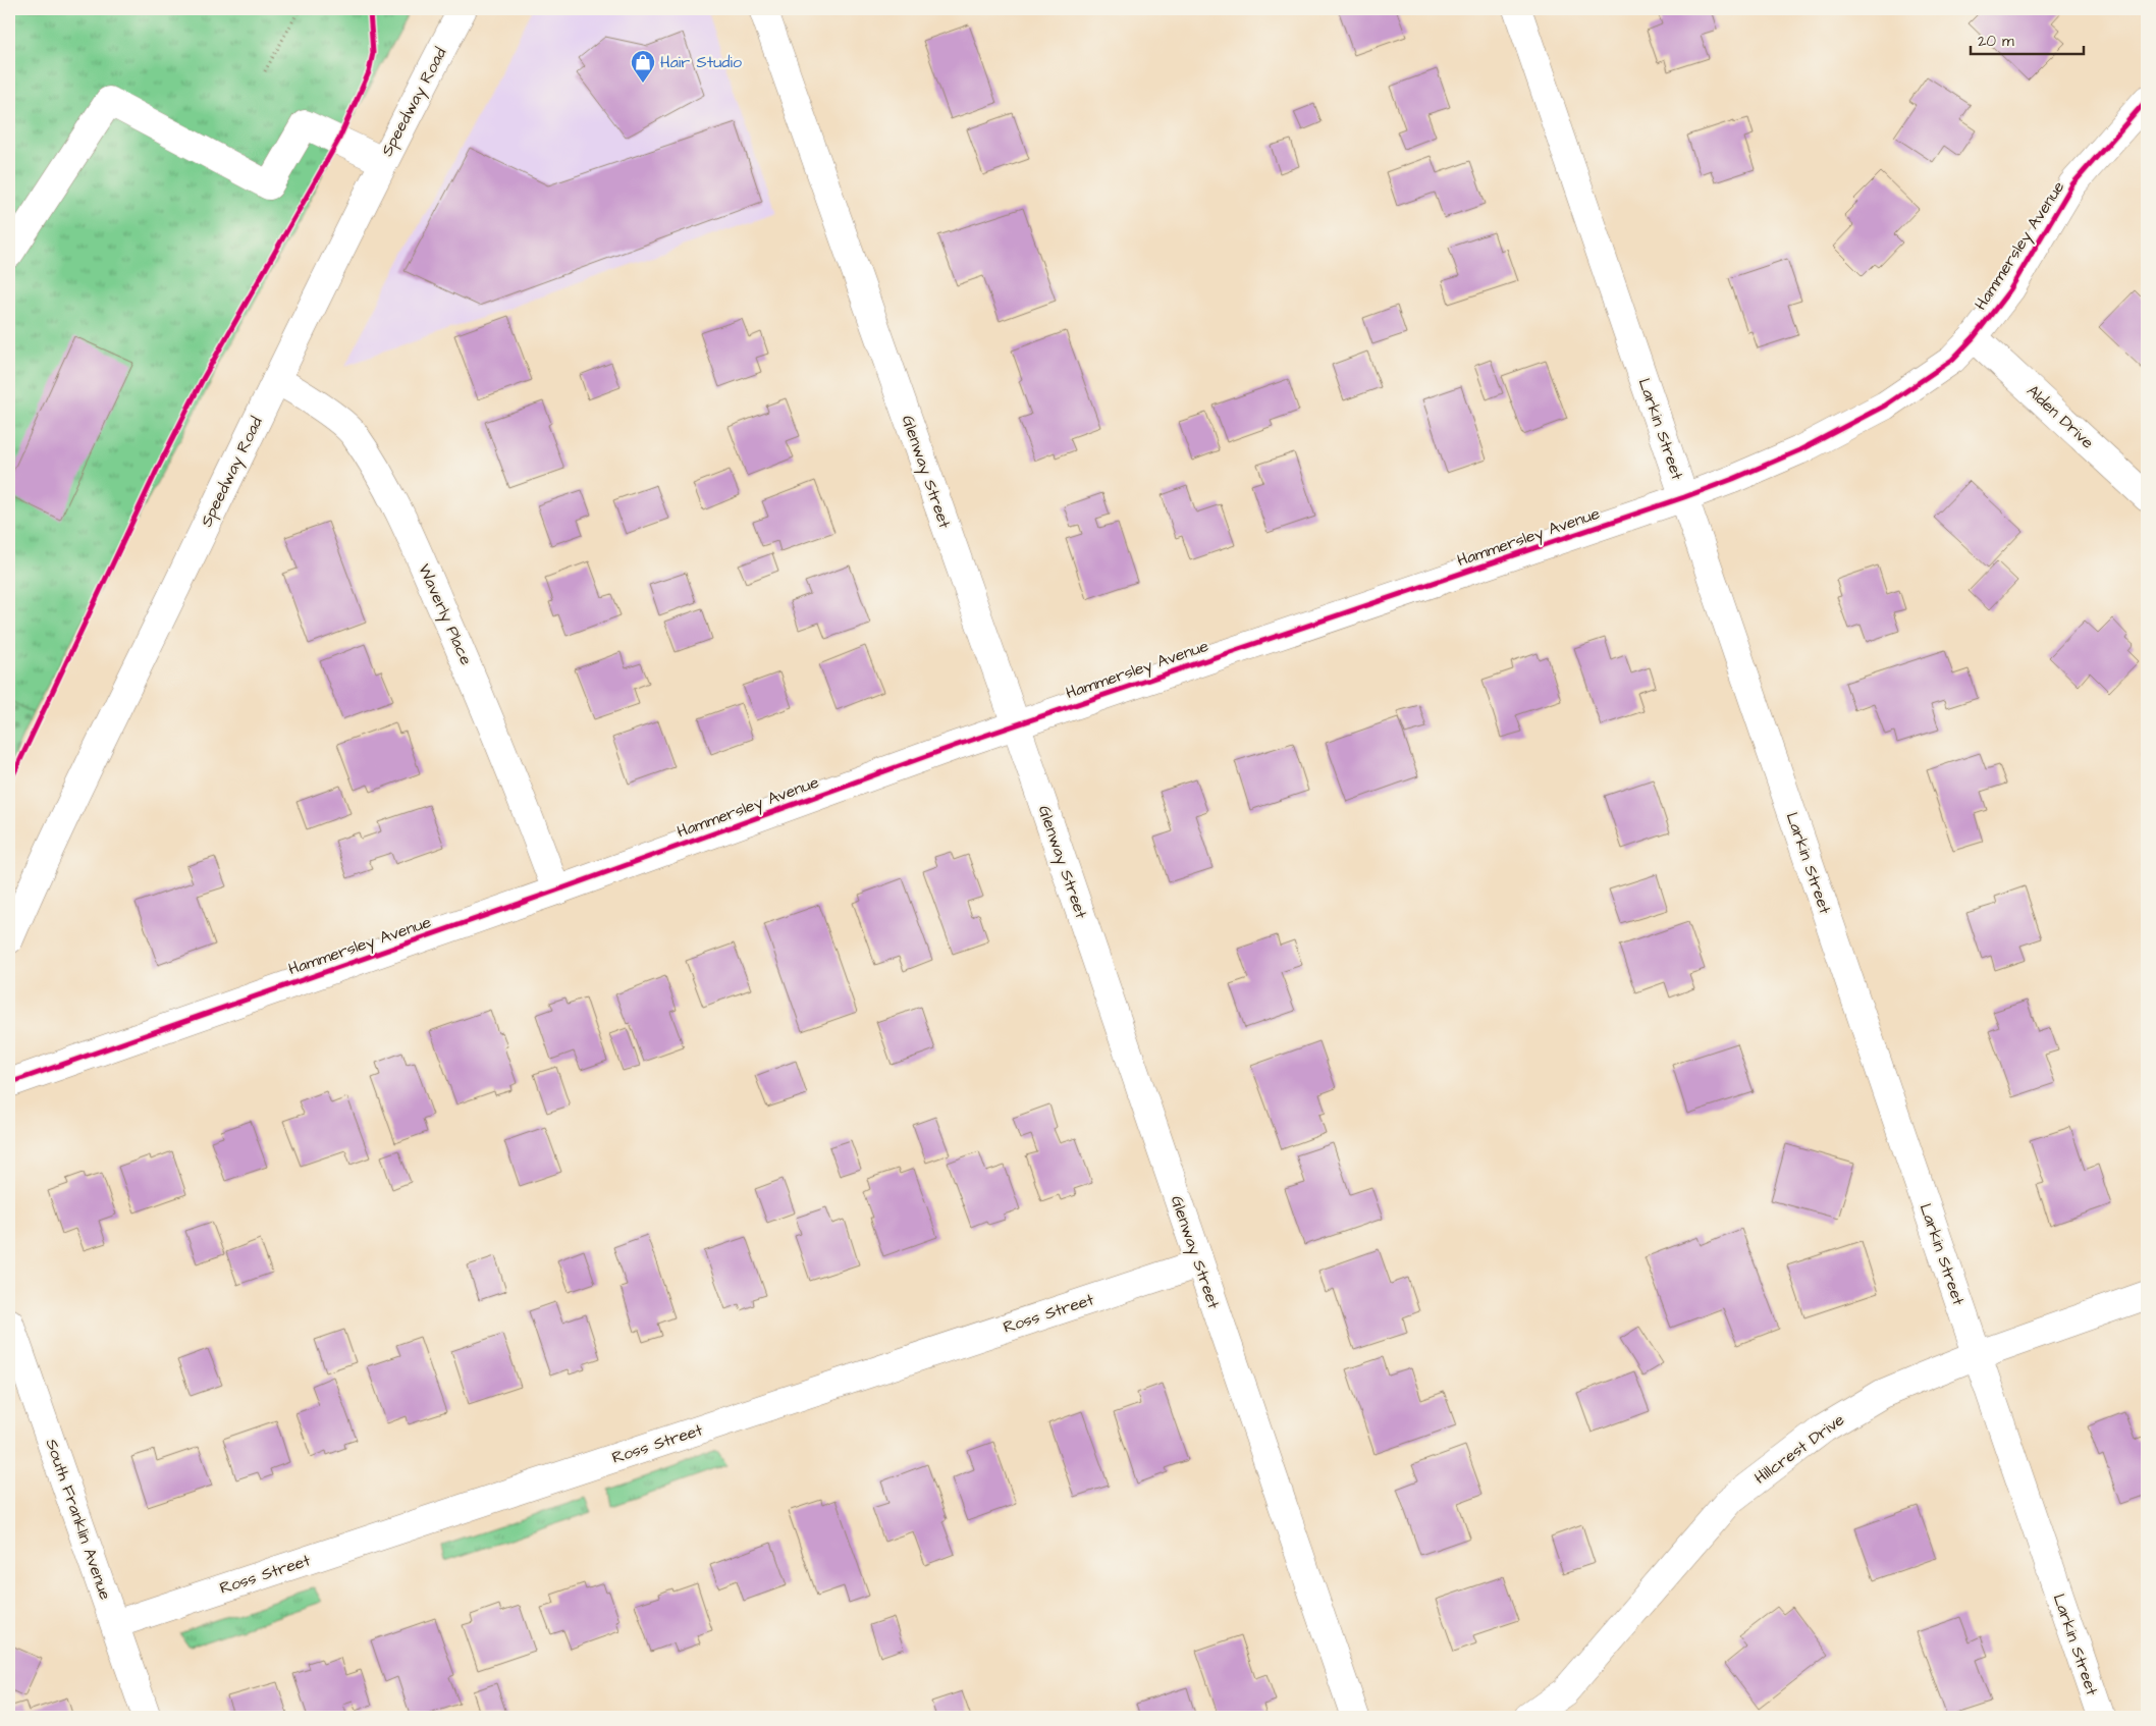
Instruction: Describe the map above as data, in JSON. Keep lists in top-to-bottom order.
{
  "streets": {
    "street": [
      "Speedway Road",
      "Hammersley Avenue",
      "Alden Drive",
      "Larkin Street",
      "Glenway Street",
      "Waverly Place",
      "Ross Street",
      "Hillcrest Drive",
      "South Franklin Avenue"
    ]
  },
  "crossings": [
    ["Speedway Road", "Waverly Place"],
    ["Hammersley Avenue", "Alden Drive"],
    ["Hammersley Avenue", "Larkin Street"],
    ["Hammersley Avenue", "Glenway Street"],
    ["Hammersley Avenue", "Waverly Place"],
    ["Larkin Street", "Hillcrest Drive"],
    ["Glenway Street", "Ross Street"],
    ["Ross Street", "South Franklin Avenue"]
  ],
  "places": {
    "shop": ["Hair Studio"]
  },
  "scale_bar": "20 m"
}
